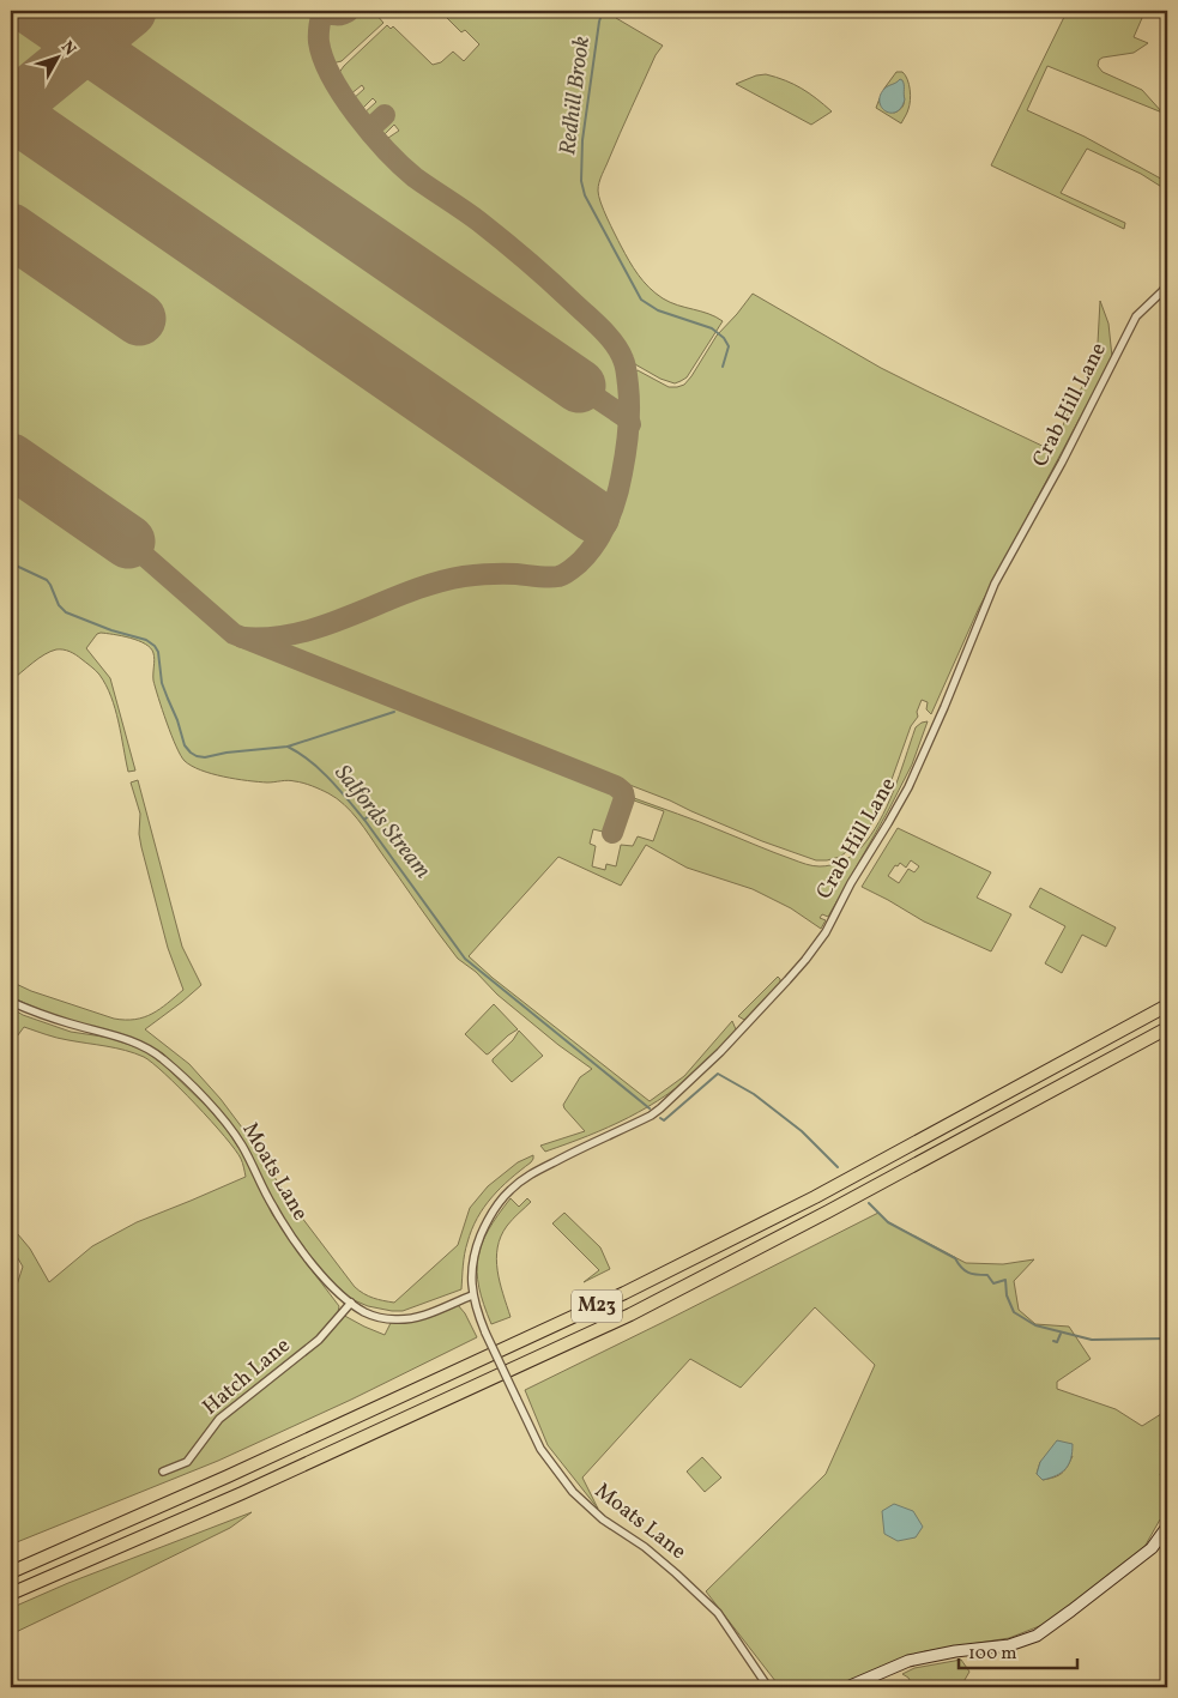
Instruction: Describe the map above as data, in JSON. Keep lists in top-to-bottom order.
{
  "streets": {
    "highway": ["M23"],
    "street": ["Crab Hill Lane", "Moats Lane", "Hatch Lane"]
  },
  "crossings": [
    ["Crab Hill Lane", "Moats Lane"],
    ["Moats Lane", "Hatch Lane"]
  ],
  "water": ["Redhill Brook", "Salfords Stream"],
  "scale_bar": "100 m",
  "north": "top right"
}
